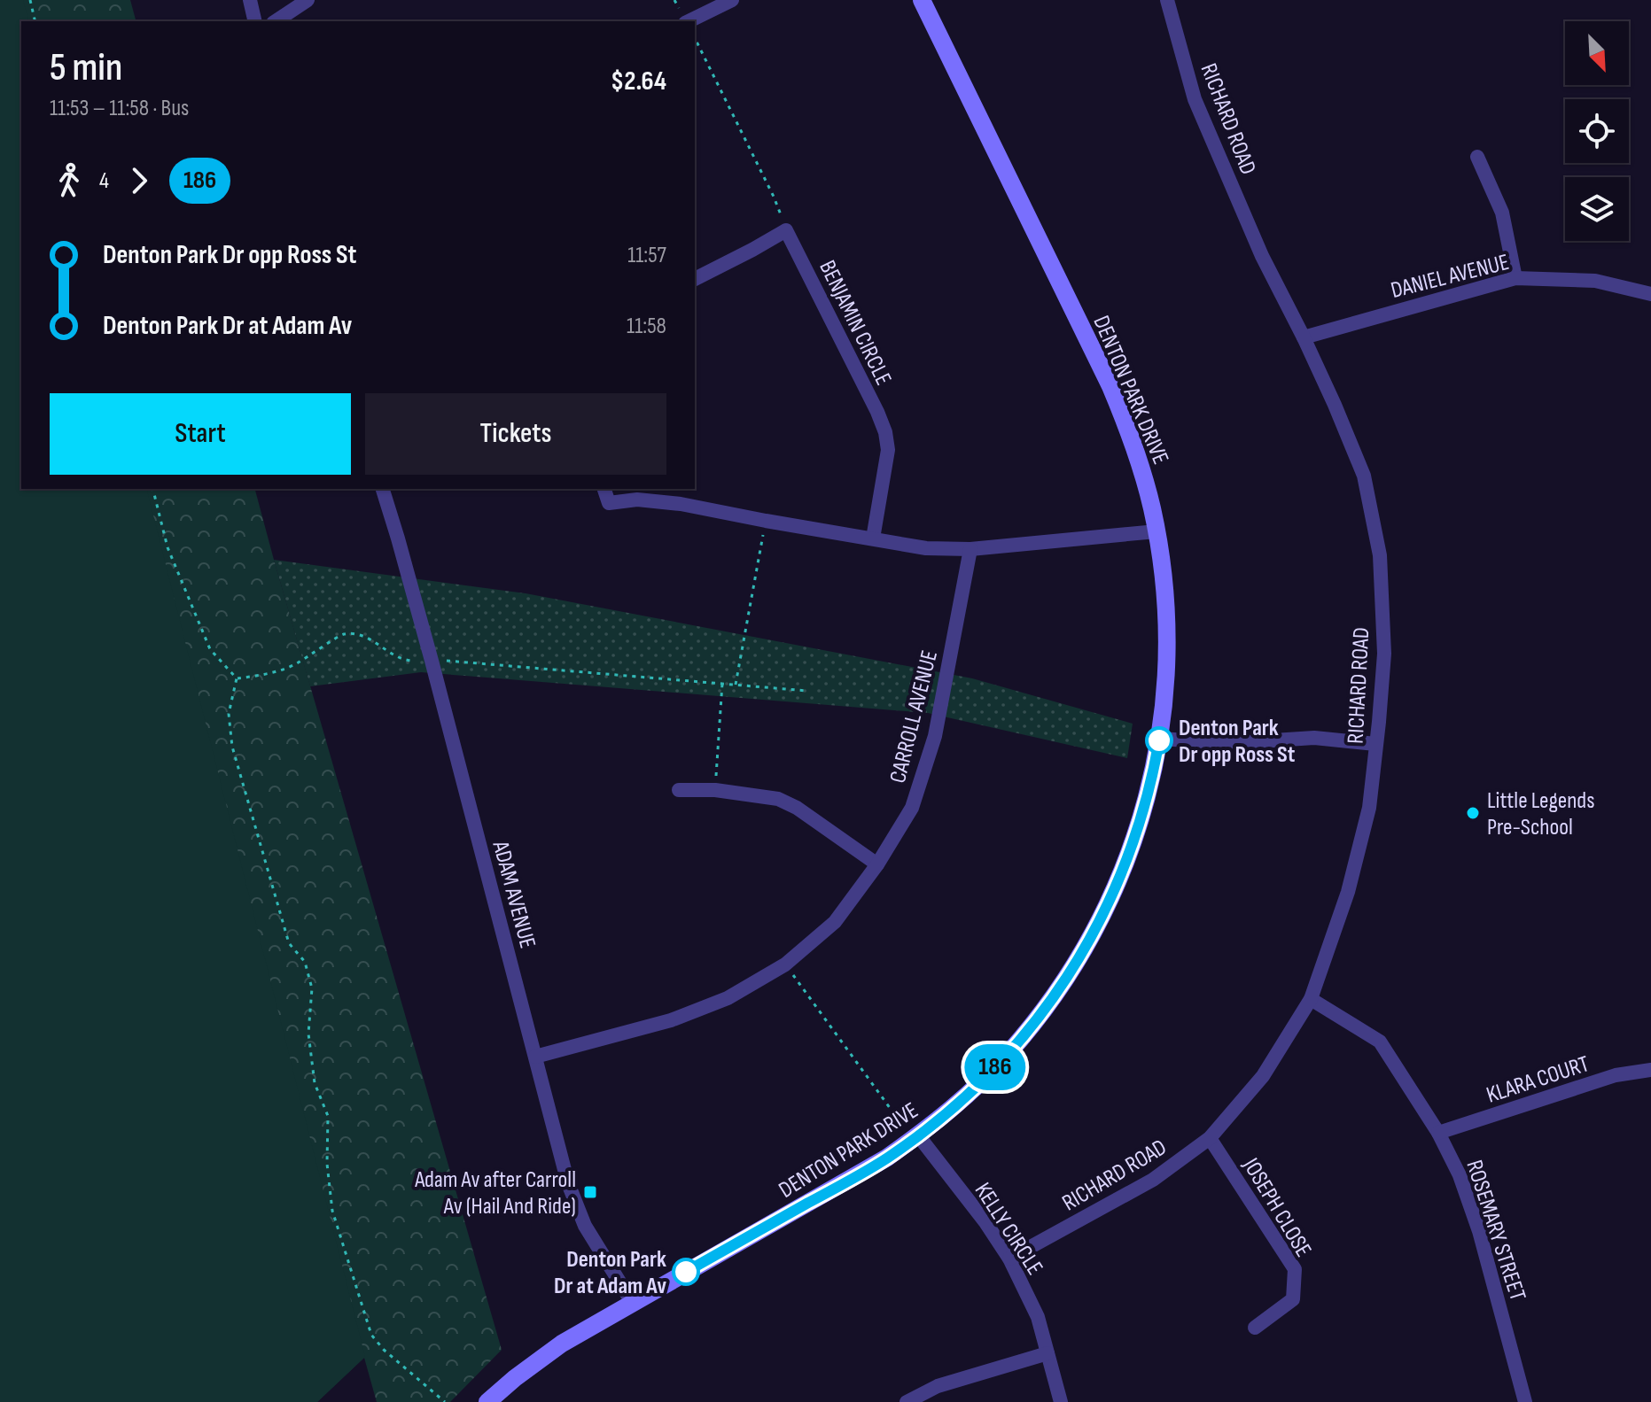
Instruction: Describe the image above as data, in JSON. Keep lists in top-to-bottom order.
{
  "streets": {
    "main road": ["DENTON PARK DRIVE"],
    "street": [
      "RICHARD ROAD",
      "DANIEL AVENUE",
      "BENJAMIN CIRCLE",
      "CARROLL AVENUE",
      "ADAM AVENUE",
      "KLARA COURT",
      "JOSEPH CLOSE",
      "KELLY CIRCLE",
      "ROSEMARY STREET"
    ]
  },
  "crossings": [
    ["RICHARD ROAD", "DANIEL AVENUE"],
    ["RICHARD ROAD", "JOSEPH CLOSE"],
    ["RICHARD ROAD", "KELLY CIRCLE"],
    ["RICHARD ROAD", "ROSEMARY STREET"],
    ["DENTON PARK DRIVE", "ADAM AVENUE"],
    ["DENTON PARK DRIVE", "KELLY CIRCLE"],
    ["CARROLL AVENUE", "ADAM AVENUE"],
    ["KLARA COURT", "ROSEMARY STREET"]
  ],
  "places": {
    "other": ["Denton Park Dr opp Ross St", "Little Legends Pre-School", "Denton Park Dr at Adam Av"],
    "transit": ["Adam Av after Carroll Av (Hail And Ride)"]
  },
  "lines": ["bus line 186"],
  "north": "bottom right",
  "page": {
    "on_map": "186",
    "heading": ["5 min", "11:53 – 11:58 · Bus", "$2.64"],
    "legs": ["4", "186"],
    "list": [
      {
        "name": "Denton Park Dr opp Ross St",
        "value": "11:57"
      },
      {
        "name": "Denton Park Dr at Adam Av",
        "value": "11:58"
      }
    ],
    "buttons": ["Start", "Tickets"]
  }
}
